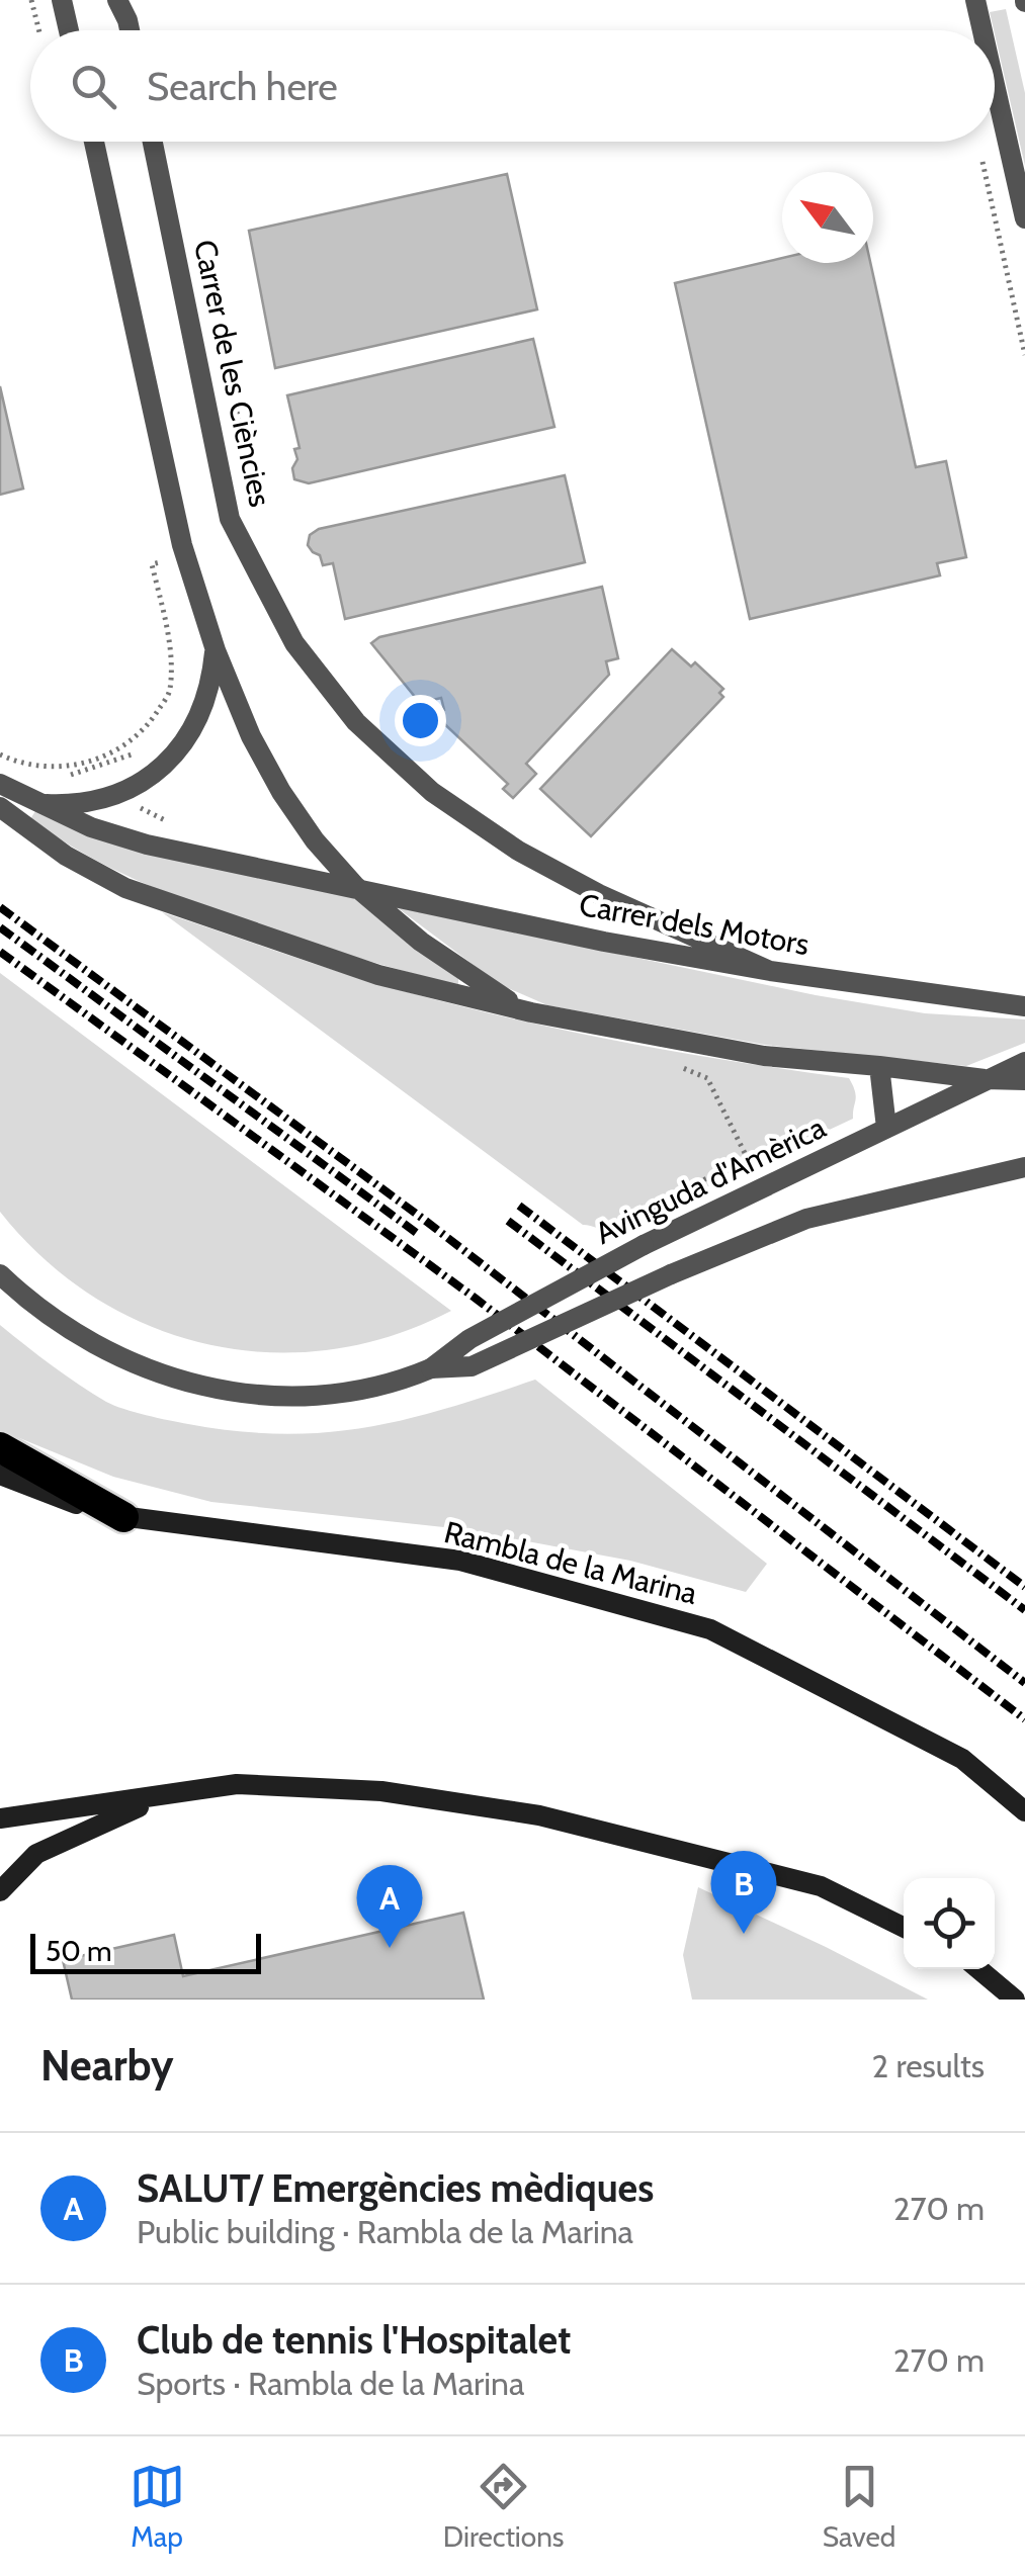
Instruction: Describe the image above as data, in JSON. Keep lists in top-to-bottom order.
{
  "streets": {
    "street": [
      "Carrer de les Ciències",
      "Carrer dels Motors",
      "Avinguda d'Amèrica",
      "Rambla de la Marina"
    ]
  },
  "crossings": [
    ["Carrer de les Ciències", "Carrer dels Motors"],
    ["Carrer dels Motors", "Avinguda d'Amèrica"]
  ],
  "scale_bar": "50 m",
  "north": "top left",
  "page": {
    "search": "Search here",
    "pins": ["B", "A"],
    "scale": "50 m",
    "heading": ["Nearby", "2 results"],
    "list": [
      {
        "mark": "A",
        "name": "SALUT/ Emergències mèdiques",
        "note": "Public building · Rambla de la Marina",
        "value": "270 m"
      },
      {
        "mark": "B",
        "name": "Club de tennis l'Hospitalet",
        "note": "Sports · Rambla de la Marina",
        "value": "270 m"
      }
    ],
    "nav": ["Map", "Directions", "Saved"]
  }
}
